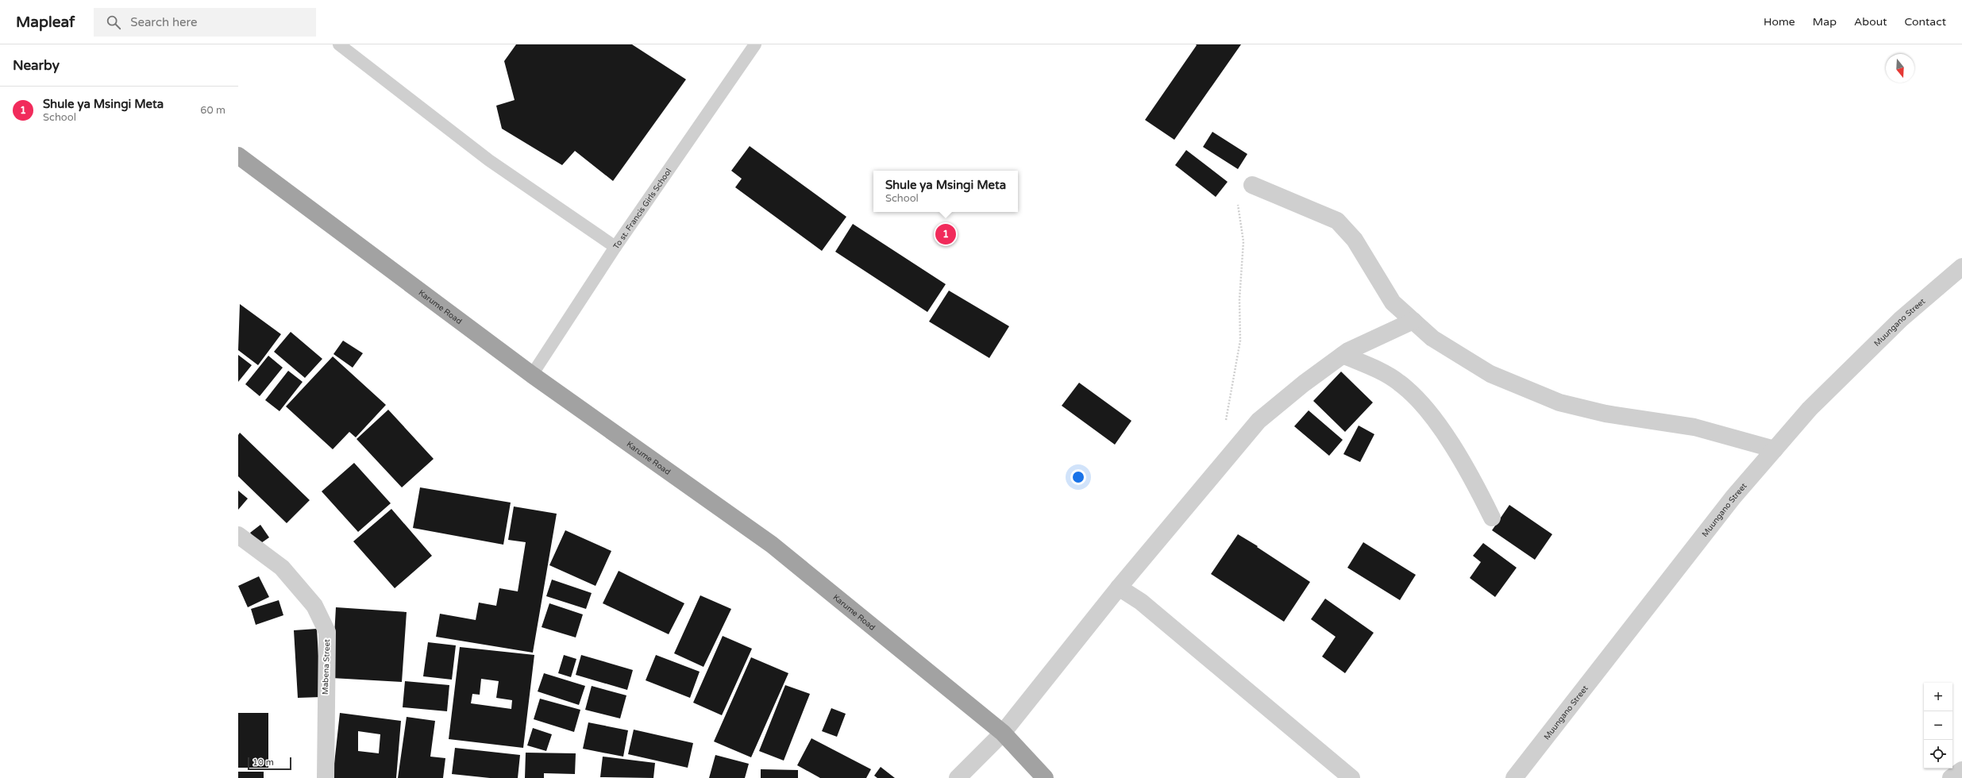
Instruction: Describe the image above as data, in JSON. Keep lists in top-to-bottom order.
{
  "streets": {
    "highway": ["Karume Road"],
    "street": ["Muungano Street", "Mabena Street"],
    "lane": ["To st. Francis Girls School"]
  },
  "crossings": [
    ["To st. Francis Girls School", "Karume Road"]
  ],
  "scale_bar": "10 m",
  "north": "bottom",
  "page": {
    "header": "Mapleaf",
    "search": "Search here",
    "nav": [
      "Home",
      "Map",
      "About",
      "Contact"
    ],
    "heading": "Nearby",
    "list": [
      {
        "mark": "1",
        "name": "Shule ya Msingi Meta",
        "note": "School",
        "value": "60 m"
      }
    ],
    "popup": ["Shule ya Msingi Meta", "School"],
    "pins": "1",
    "map_buttons": ["+", "−"],
    "scale": "10 m"
  }
}
